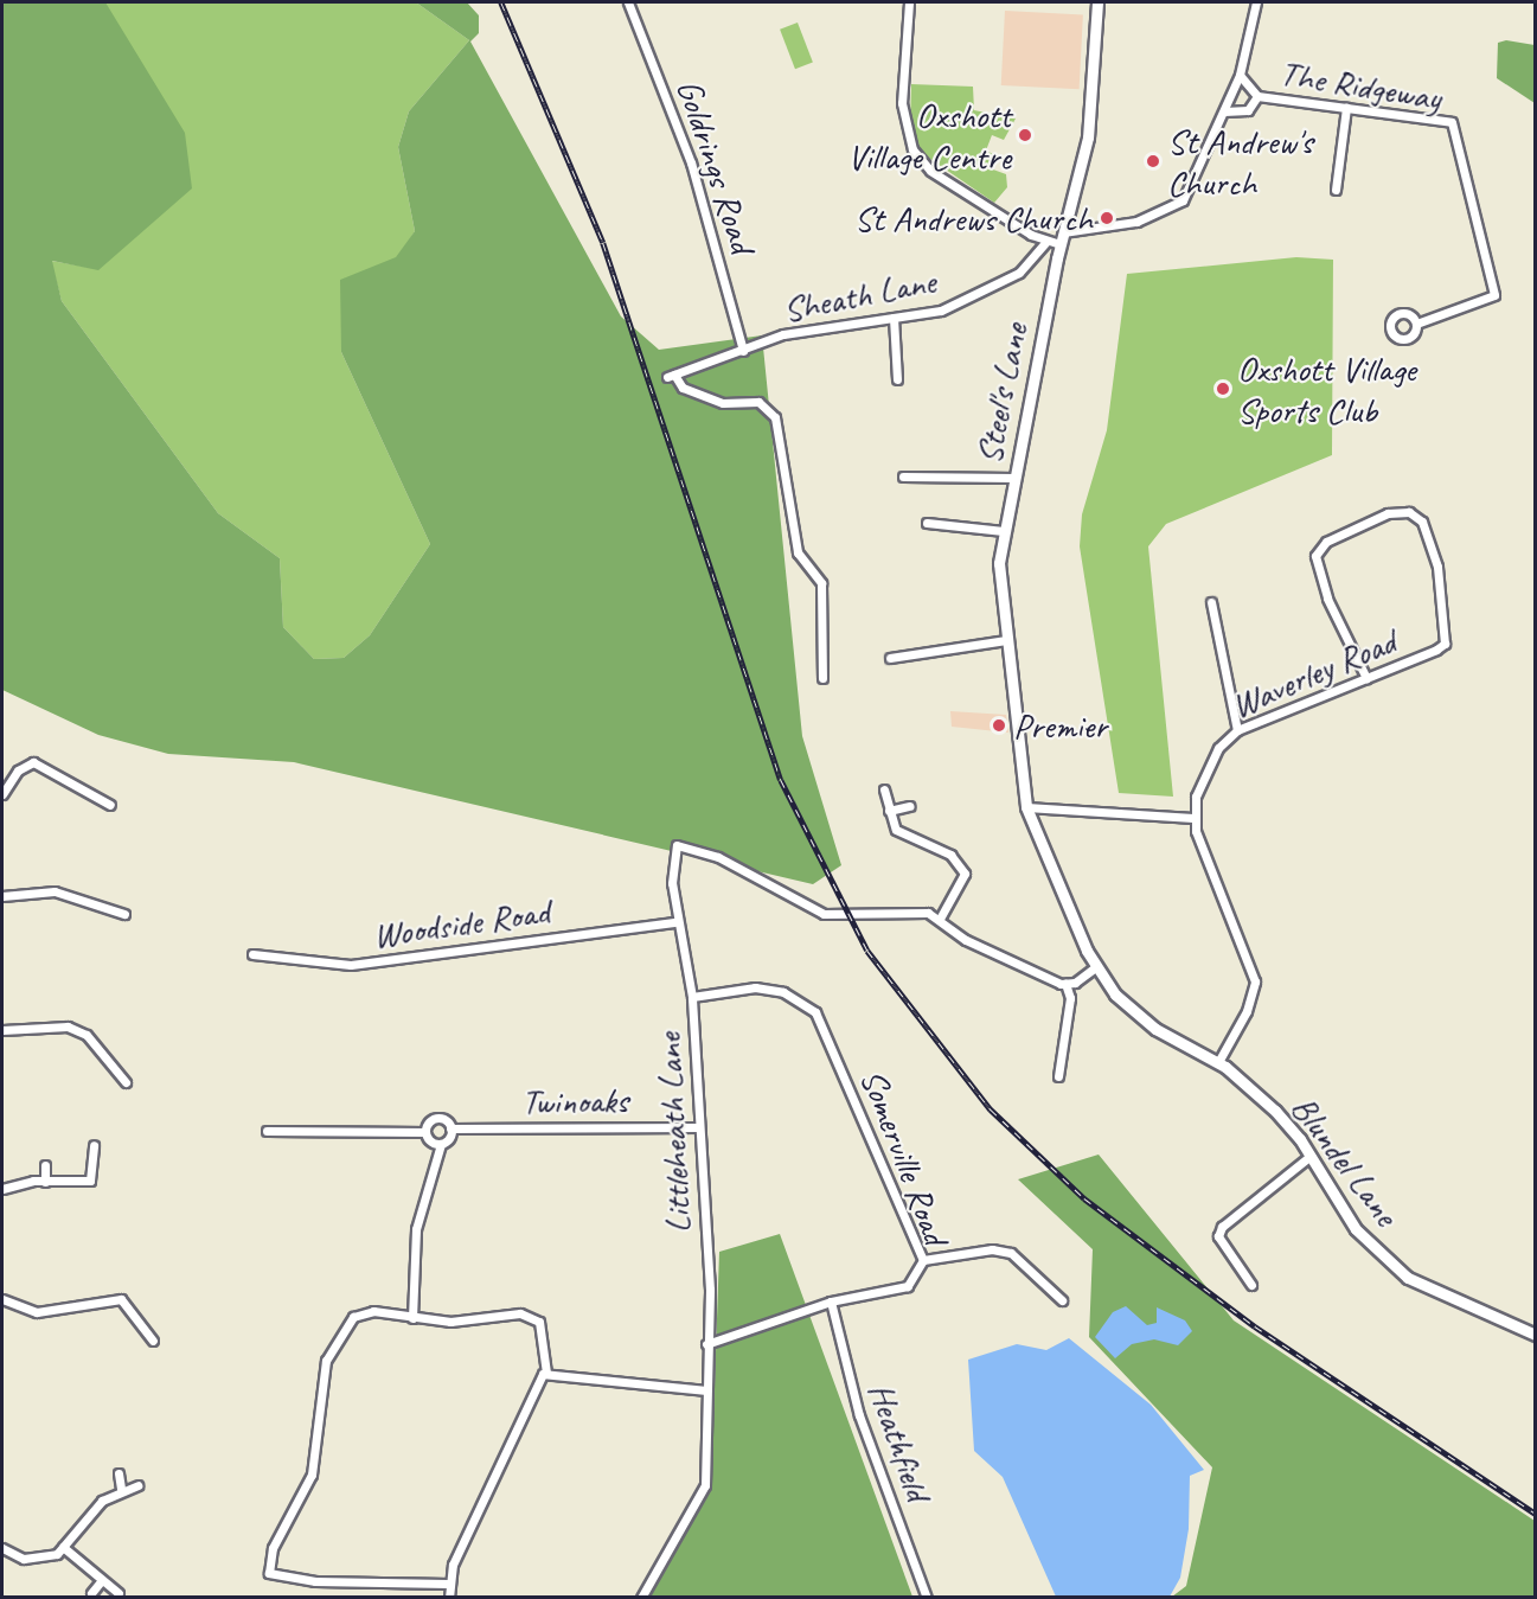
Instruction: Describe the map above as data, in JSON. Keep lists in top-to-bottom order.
{
  "streets": {
    "street": [
      "The Ridgeway",
      "Goldrings Road",
      "Sheath Lane",
      "Steel's Lane",
      "Waverley Road",
      "Woodside Road",
      "Twinoaks",
      "Littleheath Lane",
      "Somerville Road",
      "Blundel Lane",
      "Heathfield"
    ]
  },
  "crossings": [
    ["Goldrings Road", "Sheath Lane"],
    ["Steel's Lane", "Blundel Lane"],
    ["Woodside Road", "Littleheath Lane"],
    ["Twinoaks", "Littleheath Lane"],
    ["Littleheath Lane", "Somerville Road"],
    ["Somerville Road", "Heathfield"]
  ],
  "places": [
    "Oxshott Village Centre",
    "St Andrew's Church",
    "St Andrews Church",
    "Oxshott Village Sports Club",
    "Premier"
  ]
}
